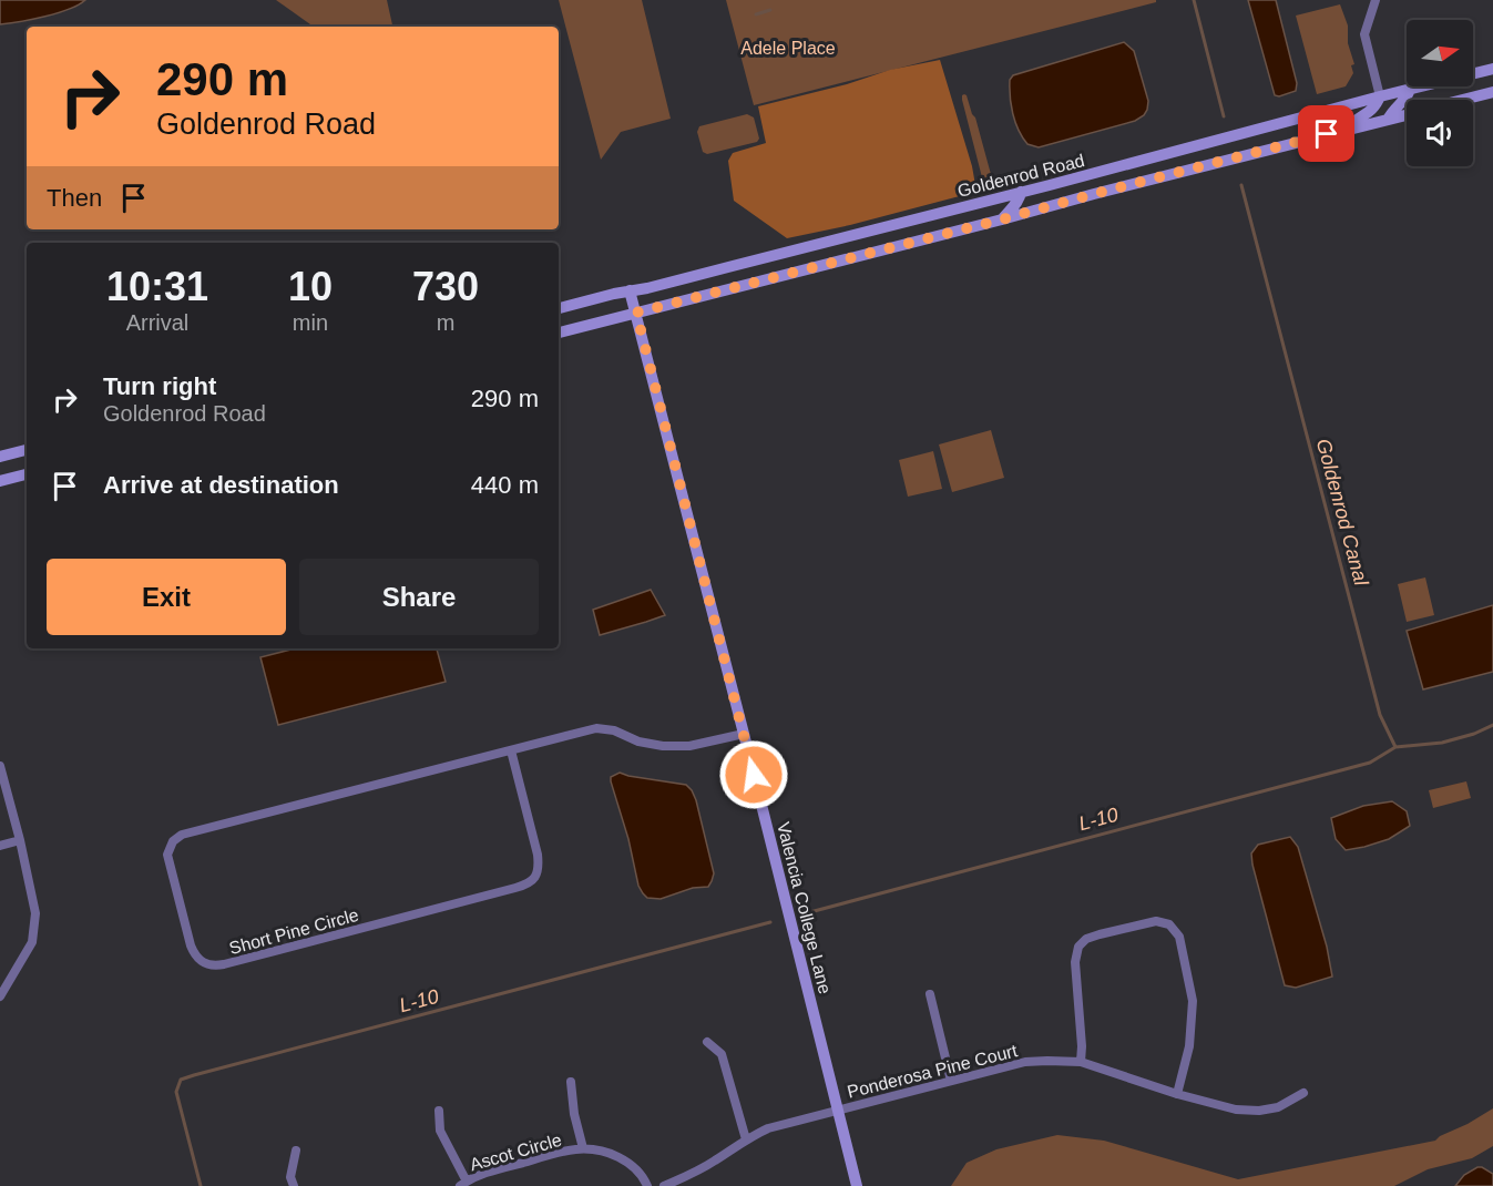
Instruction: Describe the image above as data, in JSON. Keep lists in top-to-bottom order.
{
  "streets": {
    "main road": ["Goldenrod Road", "Valencia College Lane"],
    "street": ["Short Pine Circle", "Ponderosa Pine Court", "Ascot Circle"]
  },
  "crossings": [
    ["Goldenrod Road", "Valencia College Lane"],
    ["Valencia College Lane", "Short Pine Circle"],
    ["Valencia College Lane", "Ponderosa Pine Court"]
  ],
  "water": ["Goldenrod Canal", "L-10"],
  "parks": ["Adele Place"],
  "north": "right",
  "page": {
    "turn": ["290 m", "Goldenrod Road"],
    "then": "Then",
    "eta": [
      "10:31",
      "Arrival",
      "10",
      "min",
      "730",
      "m"
    ],
    "list": [
      {
        "name": "Turn right",
        "note": "Goldenrod Road",
        "value": "290 m"
      },
      {
        "name": "Arrive at destination",
        "value": "440 m"
      }
    ],
    "buttons": ["Exit", "Share"]
  }
}
